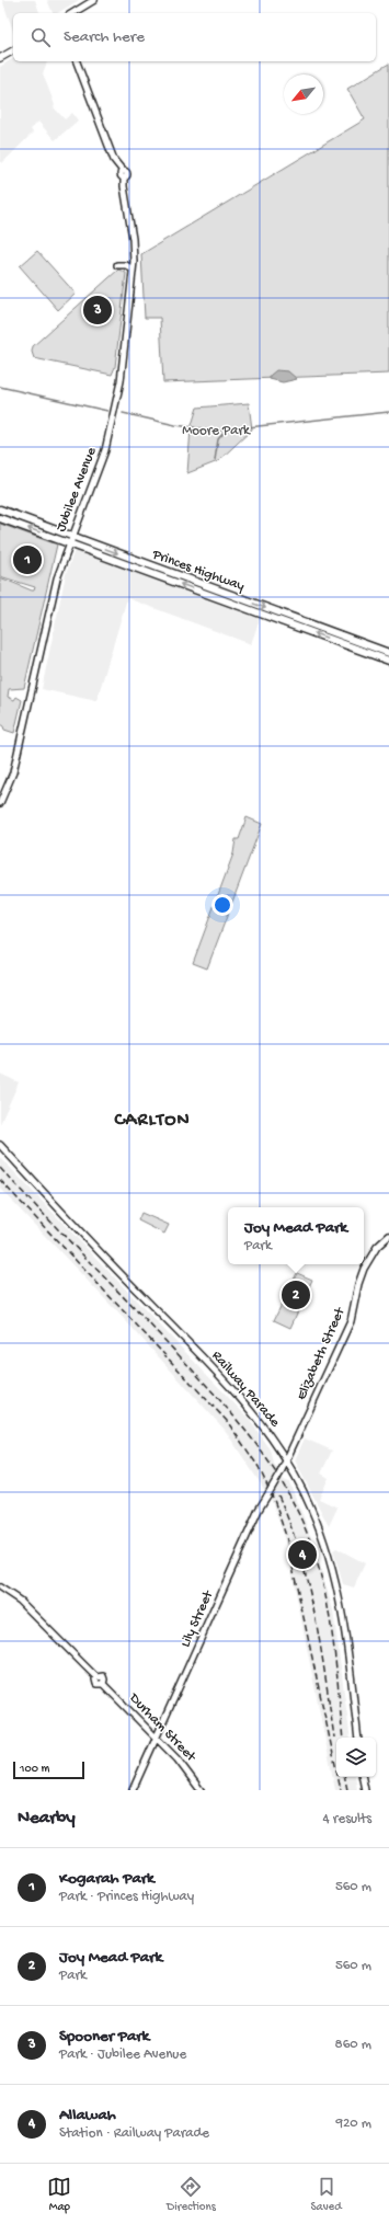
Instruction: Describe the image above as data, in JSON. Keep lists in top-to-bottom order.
{
  "streets": {
    "highway": ["Princes Highway"],
    "main road": [
      "Jubilee Avenue",
      "Elizabeth Street",
      "Railway Parade",
      "Lily Street",
      "Durham Street"
    ]
  },
  "crossings": [
    ["Jubilee Avenue", "Princes Highway"],
    ["Elizabeth Street", "Railway Parade"],
    ["Elizabeth Street", "Lily Street"],
    ["Railway Parade", "Lily Street"],
    ["Lily Street", "Durham Street"]
  ],
  "districts": ["CARLTON"],
  "parks": ["Moore Park"],
  "scale_bar": "100 m",
  "north": "bottom left",
  "page": {
    "search": "Search here",
    "pins": [
      "3",
      "1",
      "2",
      "4"
    ],
    "popup": ["Joy Mead Park", "Park"],
    "scale": "100 m",
    "heading": ["Nearby", "4 results"],
    "list": [
      {
        "mark": "1",
        "name": "Kogarah Park",
        "note": "Park · Princes Highway",
        "value": "560 m"
      },
      {
        "mark": "2",
        "name": "Joy Mead Park",
        "note": "Park",
        "value": "560 m"
      },
      {
        "mark": "3",
        "name": "Spooner Park",
        "note": "Park · Jubilee Avenue",
        "value": "860 m"
      },
      {
        "mark": "4",
        "name": "Allawah",
        "note": "Station · Railway Parade",
        "value": "920 m"
      }
    ],
    "nav": ["Map", "Directions", "Saved"]
  }
}
